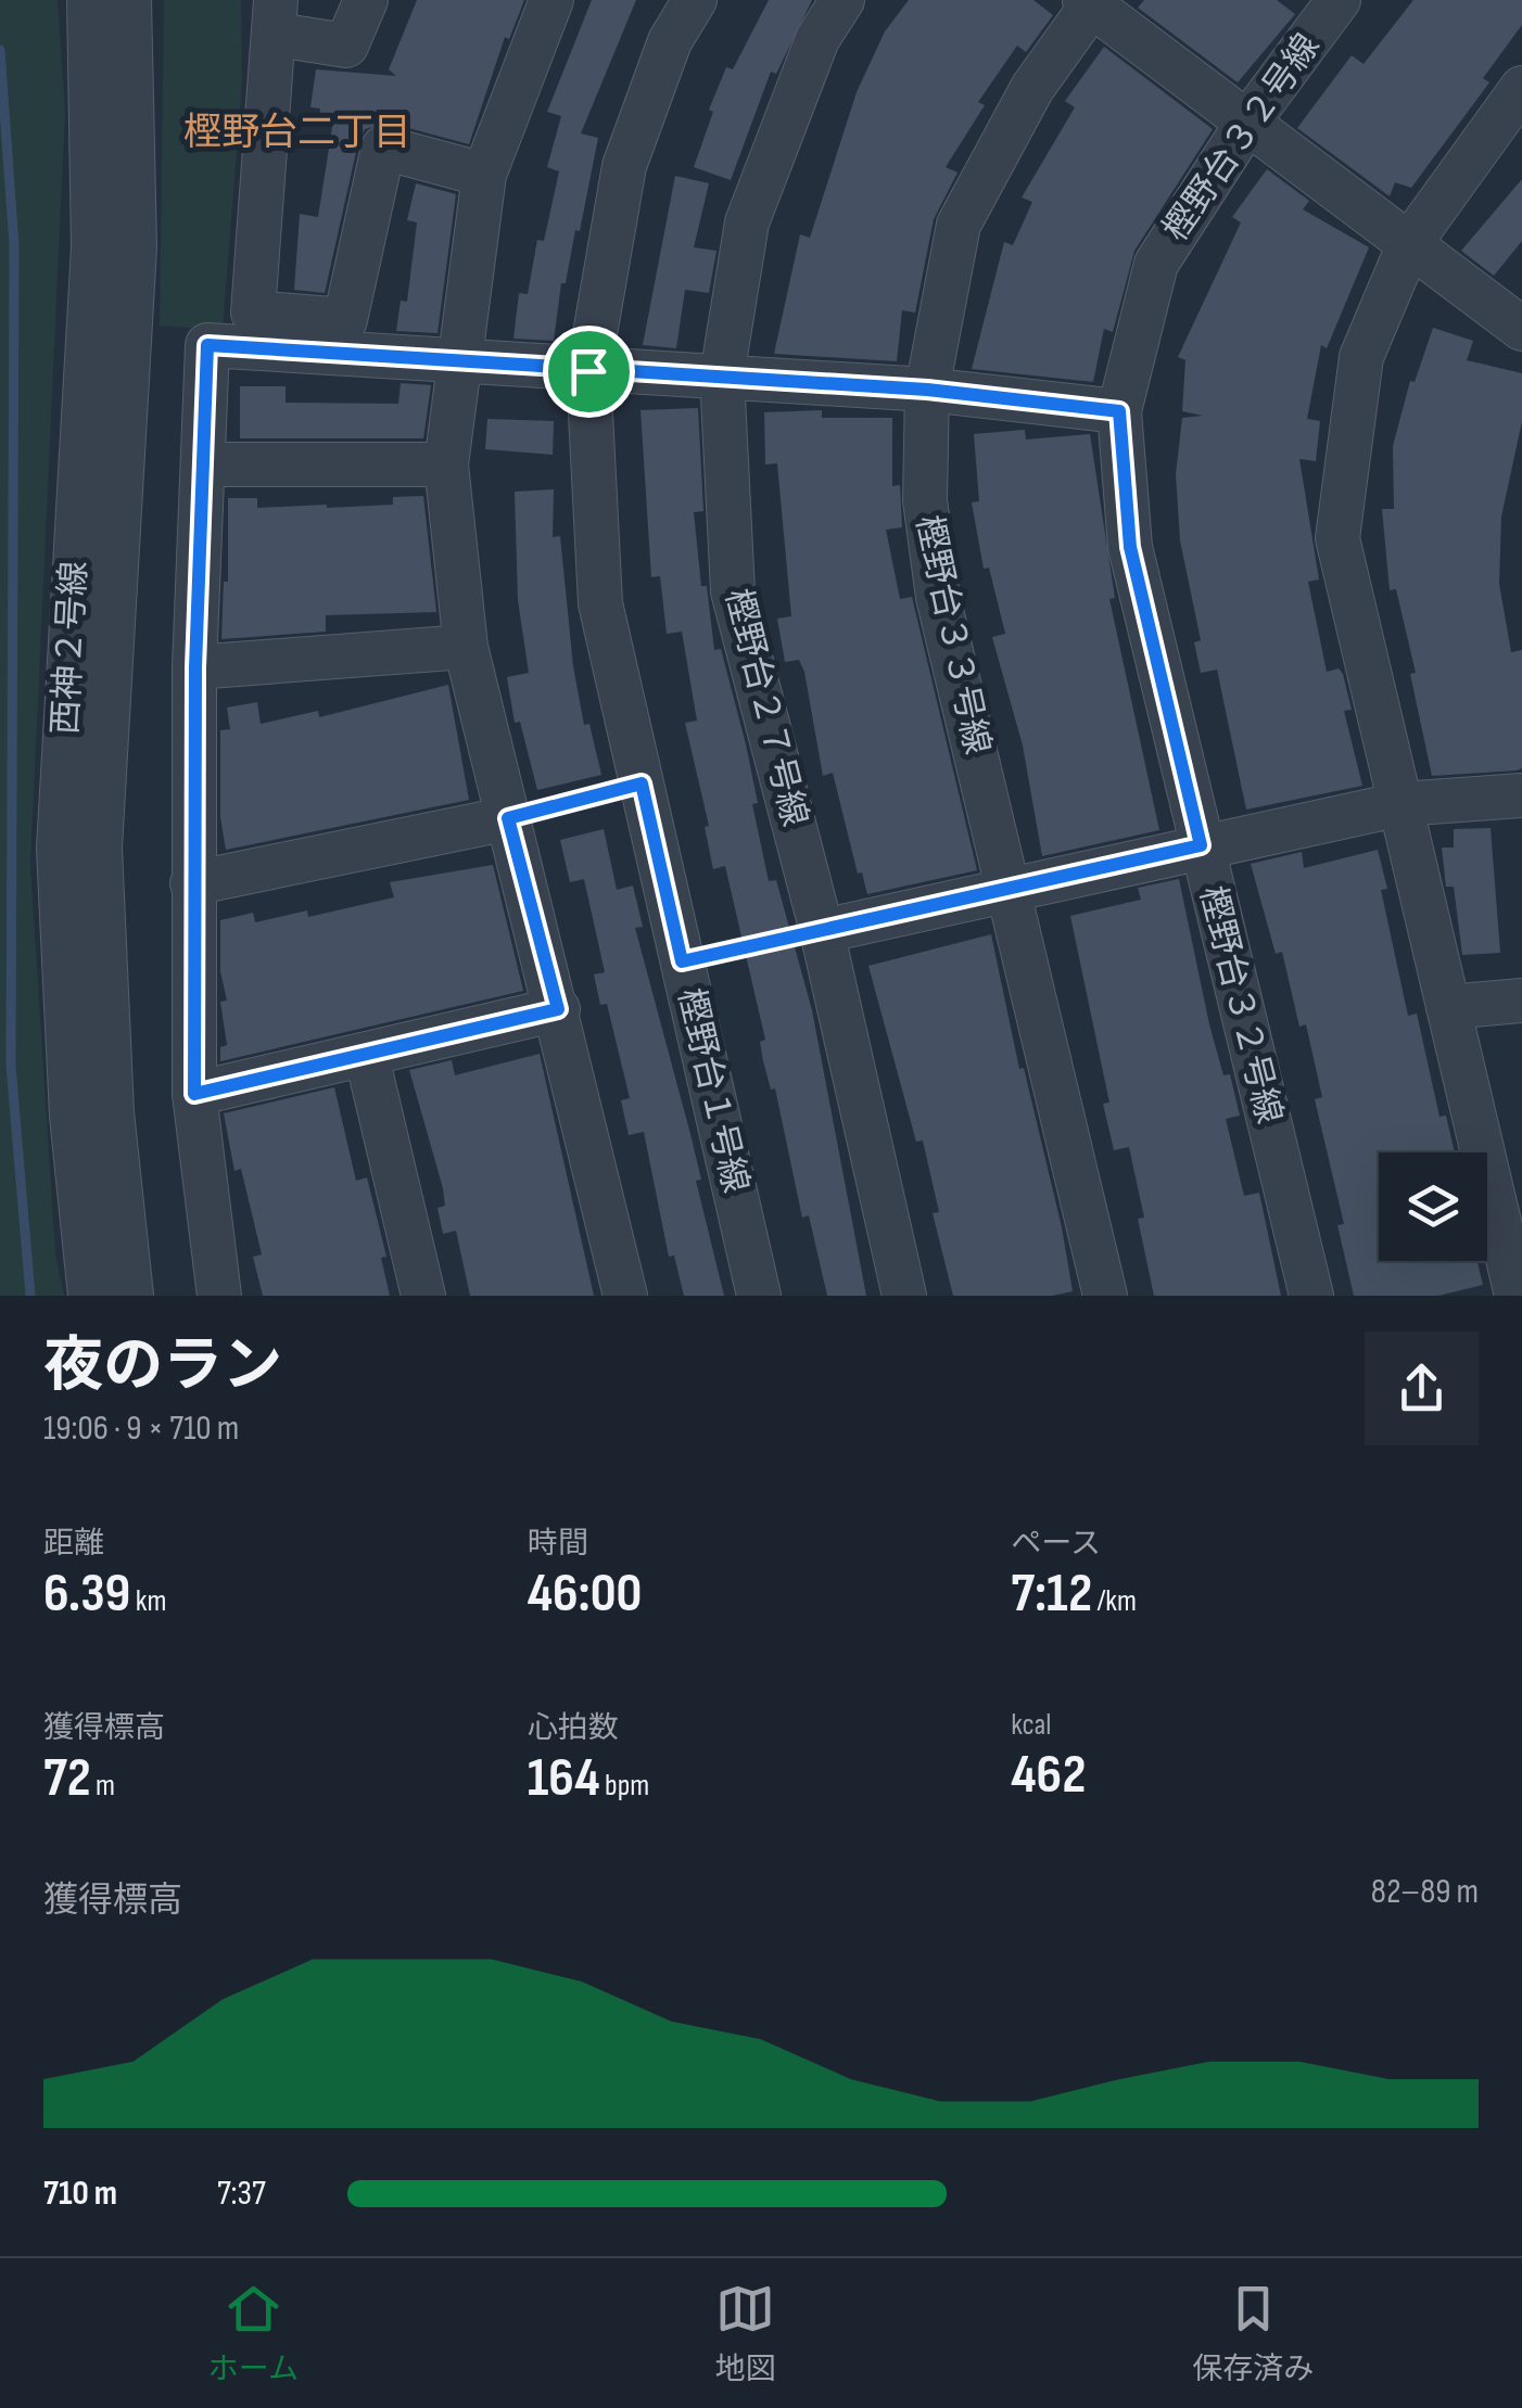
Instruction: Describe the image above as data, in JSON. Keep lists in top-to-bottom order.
{
  "streets": {
    "street": [
      "樫野台３２号線",
      "樫野台３３号線",
      "西神２号線",
      "樫野台２７号線",
      "樫野台１号線"
    ]
  },
  "districts": ["樫野台二丁目"],
  "page": {
    "heading": ["夜のラン", "19:06 · 9 × 710 m"],
    "stats": [
      ["距離", "6.39 km"],
      ["時間", "46:00"],
      ["ペース", "7:12 /km"],
      ["獲得標高", "72 m"],
      ["心拍数", "164 bpm"],
      ["kcal", "462"]
    ],
    "chart": ["獲得標高", "82–89 m"],
    "list": [
      {
        "name": "710 m",
        "note": "7:37"
      }
    ],
    "tabs": ["ホーム", "地図", "保存済み"]
  }
}
